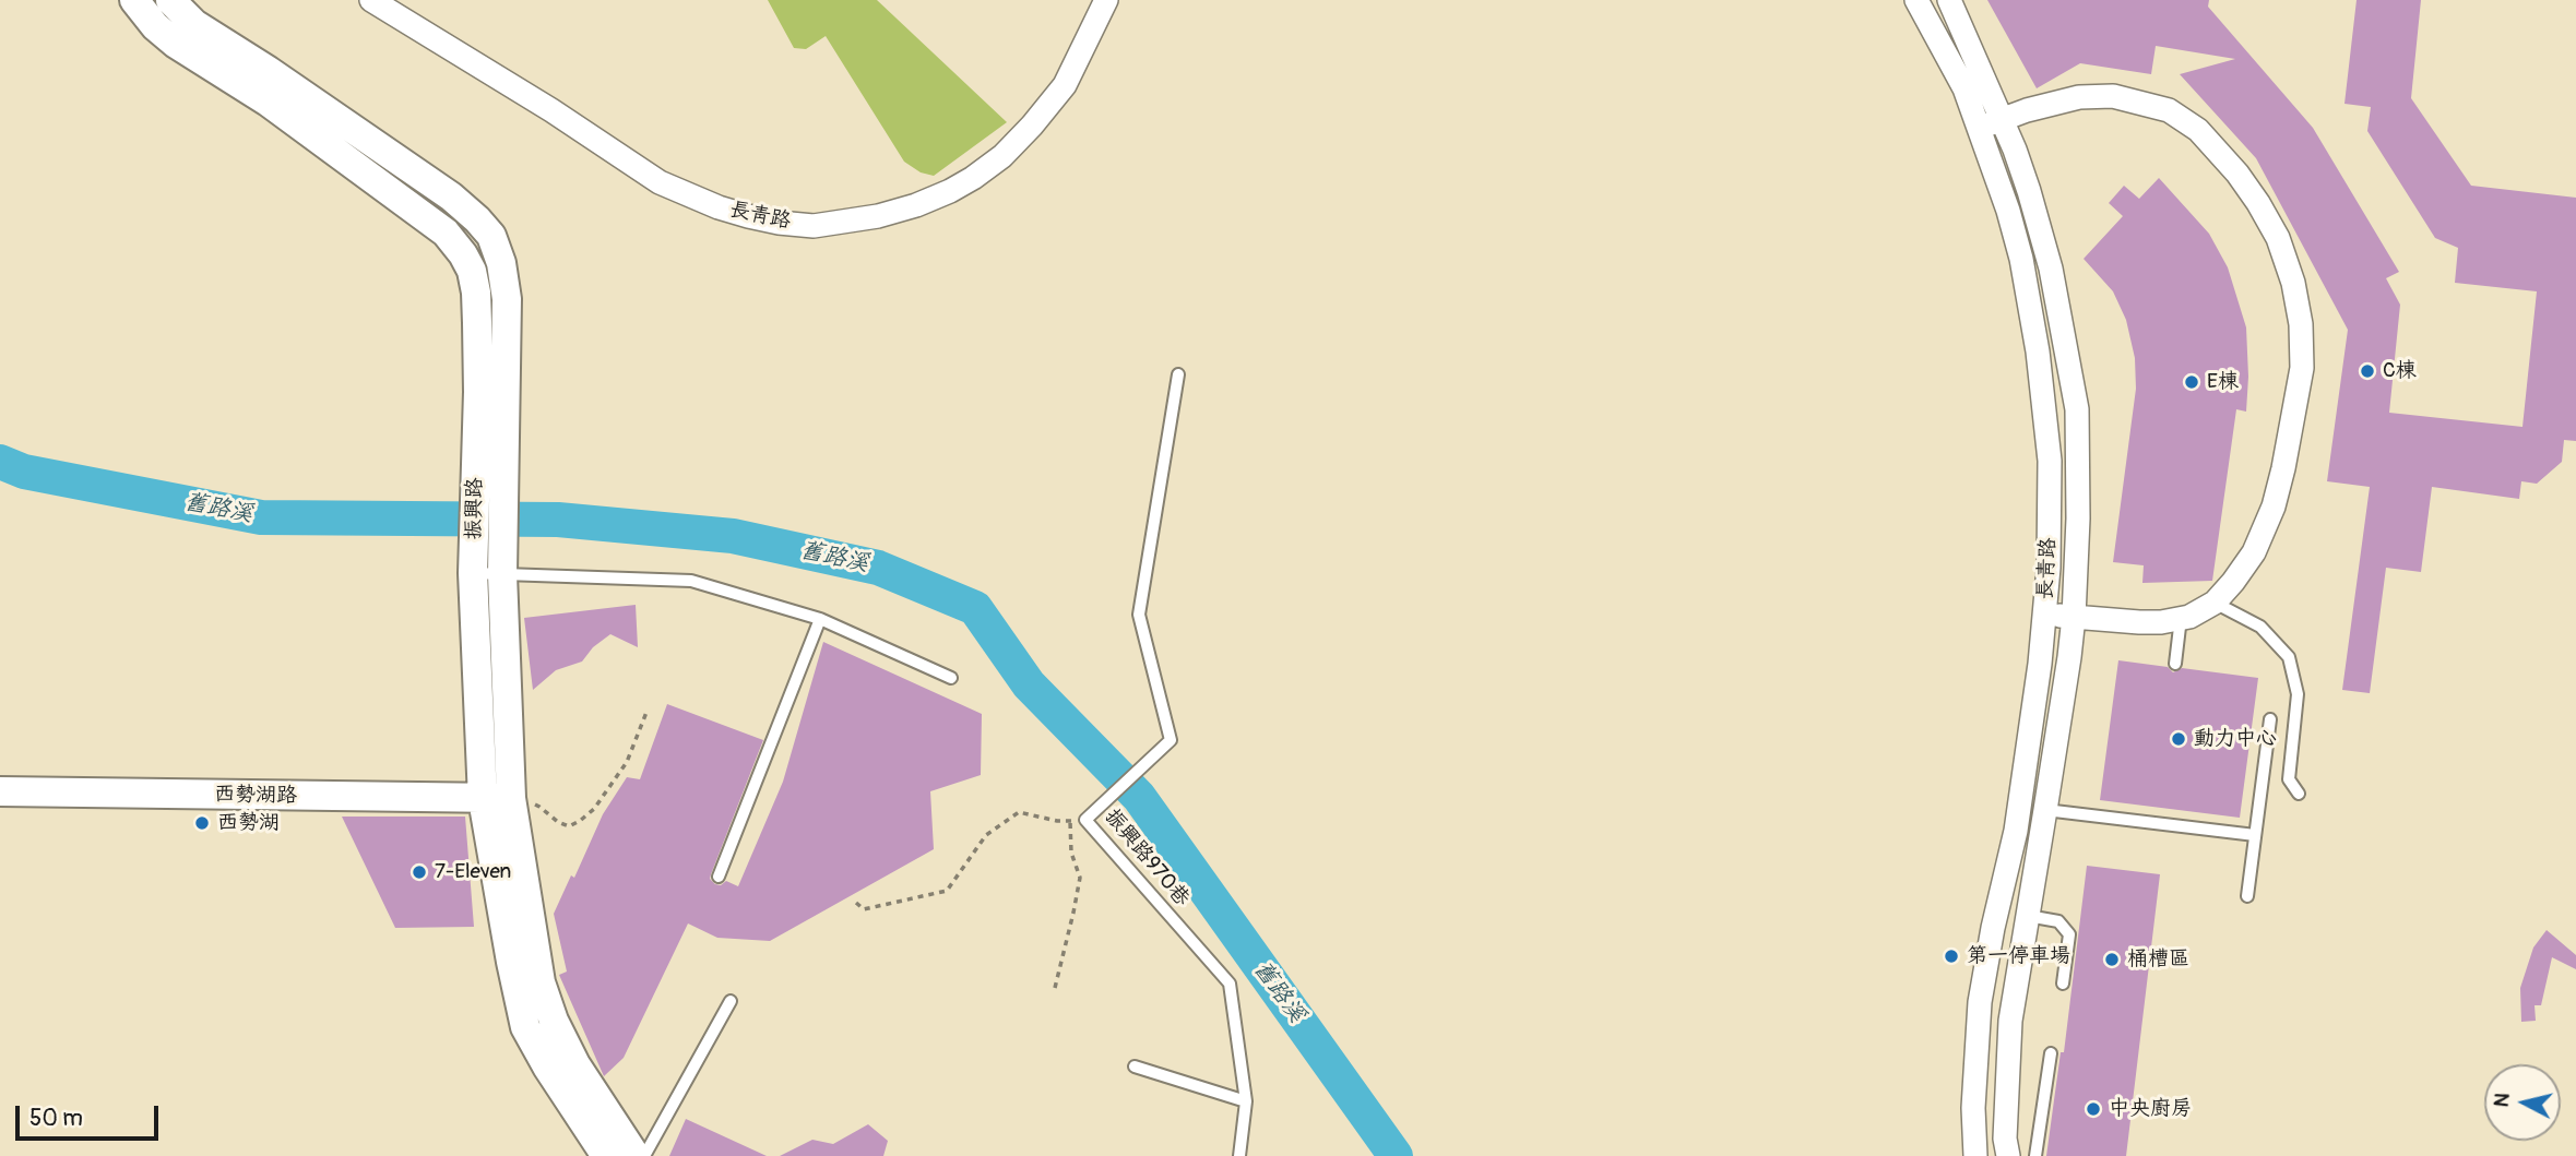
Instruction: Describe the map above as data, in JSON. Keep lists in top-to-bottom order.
{
  "streets": {
    "street": ["長青路", "振興路", "西勢湖路"],
    "lane": ["振興路970巷"]
  },
  "crossings": [
    ["振興路", "西勢湖路"]
  ],
  "water": ["舊路溪"],
  "places": [
    "C棟",
    "E棟",
    "動力中心",
    "西勢湖",
    "7-Eleven",
    "第一停車場",
    "桶槽區",
    "中央廚房"
  ],
  "scale_bar": "50 m",
  "north": "left"
}
